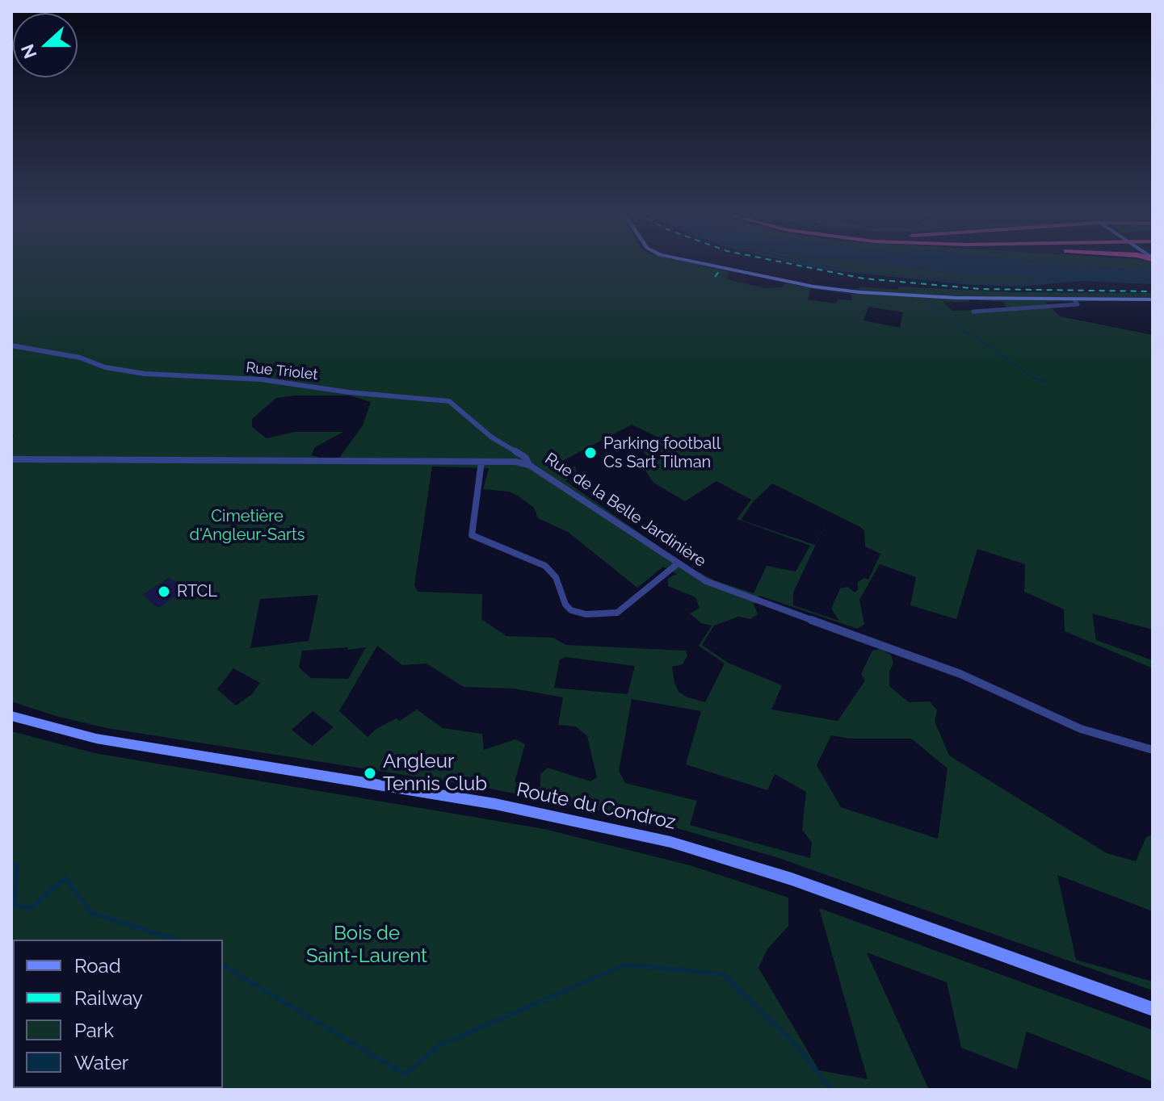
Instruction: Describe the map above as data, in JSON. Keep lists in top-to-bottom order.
{
  "streets": {
    "main road": ["Route du Condroz"],
    "street": ["Rue Triolet", "Rue de la Belle Jardinière"]
  },
  "crossings": [
    ["Rue Triolet", "Rue de la Belle Jardinière"]
  ],
  "parks": ["Cimetière d'Angleur-Sarts", "Bois de Saint-Laurent"],
  "places": ["Parking football Cs Sart Tilman", "RTCL", "Angleur Tennis Club"],
  "legend": [
    "Road",
    "Railway",
    "Park",
    "Water"
  ],
  "north": "left"
}
